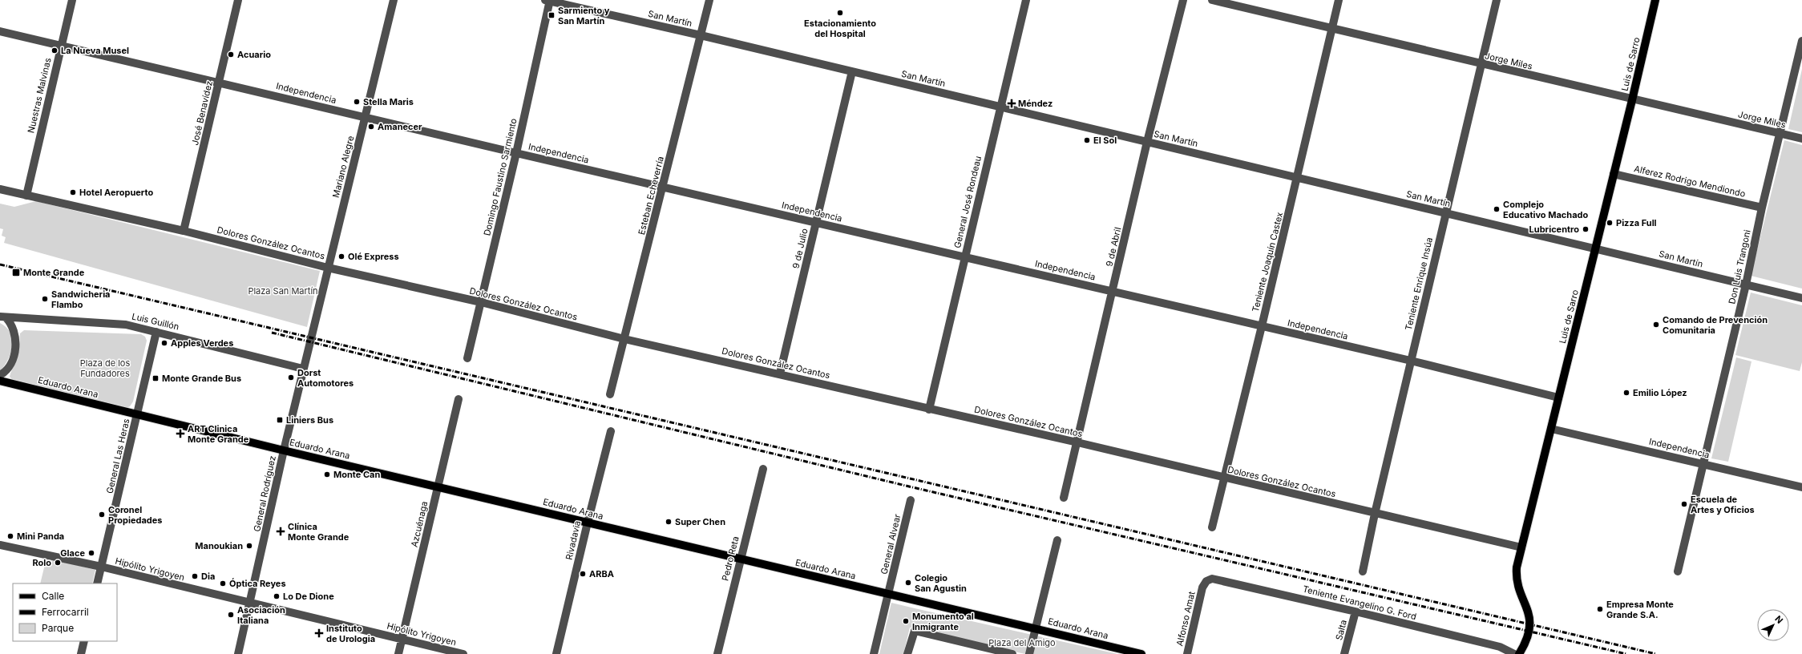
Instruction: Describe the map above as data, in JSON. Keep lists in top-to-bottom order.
{
  "streets": {
    "main road": ["Luis de Sarro", "Eduardo Arana"],
    "street": [
      "San Martín",
      "Jorge Miles",
      "Independencia",
      "Nuestras Malvinas",
      "José Benavídez",
      "Mariano Alegre",
      "Domingo Faustino Sarmiento",
      "Alferez Rodrigo Mendiondo",
      "Esteban Echeverría",
      "General José Rondeau",
      "Dolores González Ocantos",
      "9 de Abril",
      "9 de Julio",
      "Teniente Joaquín Castex",
      "Don Luis Trangoni",
      "Teniente Enrique Insúa",
      "Luis Guillón",
      "General Las Heras",
      "General Rodríguez",
      "Azcuénaga",
      "Rivadavia",
      "General Alvear",
      "Pedro Reta",
      "Hipólito Yrigoyen",
      "Teniente Evangelino G. Ford",
      "Alfonso Amat",
      "Salta"
    ]
  },
  "crossings": [
    ["San Martín", "Luis de Sarro"],
    ["San Martín", "Domingo Faustino Sarmiento"],
    ["San Martín", "Esteban Echeverría"],
    ["San Martín", "General José Rondeau"],
    ["San Martín", "9 de Abril"],
    ["San Martín", "9 de Julio"],
    ["San Martín", "Teniente Joaquín Castex"],
    ["San Martín", "Don Luis Trangoni"],
    ["San Martín", "Teniente Enrique Insúa"],
    ["Jorge Miles", "Luis de Sarro"],
    ["Jorge Miles", "Teniente Joaquín Castex"],
    ["Jorge Miles", "Don Luis Trangoni"],
    ["Jorge Miles", "Teniente Enrique Insúa"],
    ["Luis de Sarro", "Independencia"],
    ["Luis de Sarro", "Alferez Rodrigo Mendiondo"],
    ["Luis de Sarro", "Dolores González Ocantos"],
    ["Independencia", "Nuestras Malvinas"],
    ["Independencia", "José Benavídez"],
    ["Independencia", "Mariano Alegre"],
    ["Independencia", "Domingo Faustino Sarmiento"],
    ["Independencia", "Esteban Echeverría"],
    ["Independencia", "General José Rondeau"],
    ["Independencia", "9 de Abril"],
    ["Independencia", "9 de Julio"],
    ["Independencia", "Teniente Joaquín Castex"],
    ["Independencia", "Don Luis Trangoni"],
    ["Independencia", "Teniente Enrique Insúa"],
    ["Nuestras Malvinas", "Dolores González Ocantos"],
    ["José Benavídez", "Dolores González Ocantos"],
    ["Mariano Alegre", "Dolores González Ocantos"],
    ["Mariano Alegre", "General Rodríguez"],
    ["Domingo Faustino Sarmiento", "Dolores González Ocantos"],
    ["Alferez Rodrigo Mendiondo", "Don Luis Trangoni"],
    ["Esteban Echeverría", "Dolores González Ocantos"],
    ["General José Rondeau", "Dolores González Ocantos"],
    ["Dolores González Ocantos", "9 de Abril"],
    ["Dolores González Ocantos", "9 de Julio"],
    ["Dolores González Ocantos", "Teniente Joaquín Castex"],
    ["Dolores González Ocantos", "Teniente Enrique Insúa"],
    ["Luis Guillón", "General Las Heras"],
    ["Luis Guillón", "General Rodríguez"],
    ["Eduardo Arana", "General Las Heras"],
    ["Eduardo Arana", "General Rodríguez"],
    ["Eduardo Arana", "Azcuénaga"],
    ["Eduardo Arana", "Rivadavia"],
    ["Eduardo Arana", "General Alvear"],
    ["Eduardo Arana", "Pedro Reta"],
    ["General Las Heras", "Hipólito Yrigoyen"],
    ["General Rodríguez", "Hipólito Yrigoyen"],
    ["Azcuénaga", "Hipólito Yrigoyen"],
    ["Teniente Evangelino G. Ford", "Alfonso Amat"],
    ["Teniente Evangelino G. Ford", "Salta"]
  ],
  "parks": ["Plaza San Martín", "Plaza de los Fundadores", "Plaza del Amigo"],
  "places": {
    "other": [
      "Estacionamiento del Hospital",
      "La Nueva Musel",
      "Acuario",
      "Stella Maris",
      "Amanecer",
      "El Sol",
      "Hotel Aeropuerto",
      "Complejo Educativo Machado",
      "Pizza Full",
      "Lubricentro",
      "Olé Express",
      "Sandwicheria Flambo",
      "Comando de Prevención Comunitaria",
      "Apples Verdes",
      "Dorst Automotores",
      "Emilio López",
      "Monte Can",
      "Escuela de Artes y Oficios",
      "Coronel Propiedades",
      "Super Chen",
      "Mini Panda",
      "Manoukian",
      "Glace",
      "Rolo",
      "ARBA",
      "Dia",
      "Colegio San Agustin",
      "Óptica Reyes",
      "Lo De Dione",
      "Empresa Monte Grande S.A.",
      "Asociación Italiana",
      "Monumento al Inmigrante"
    ],
    "transit": [
      "Sarmiento y San Martín",
      "Monte Grande",
      "Monte Grande Bus",
      "Liniers Bus"
    ],
    "health": [
      "Méndez",
      "ART Clinica Monte Grande",
      "Clínica Monte Grande",
      "Instituto de Urologia"
    ]
  },
  "legend": ["Calle", "Ferrocarril", "Parque"],
  "north": "top right"
}
